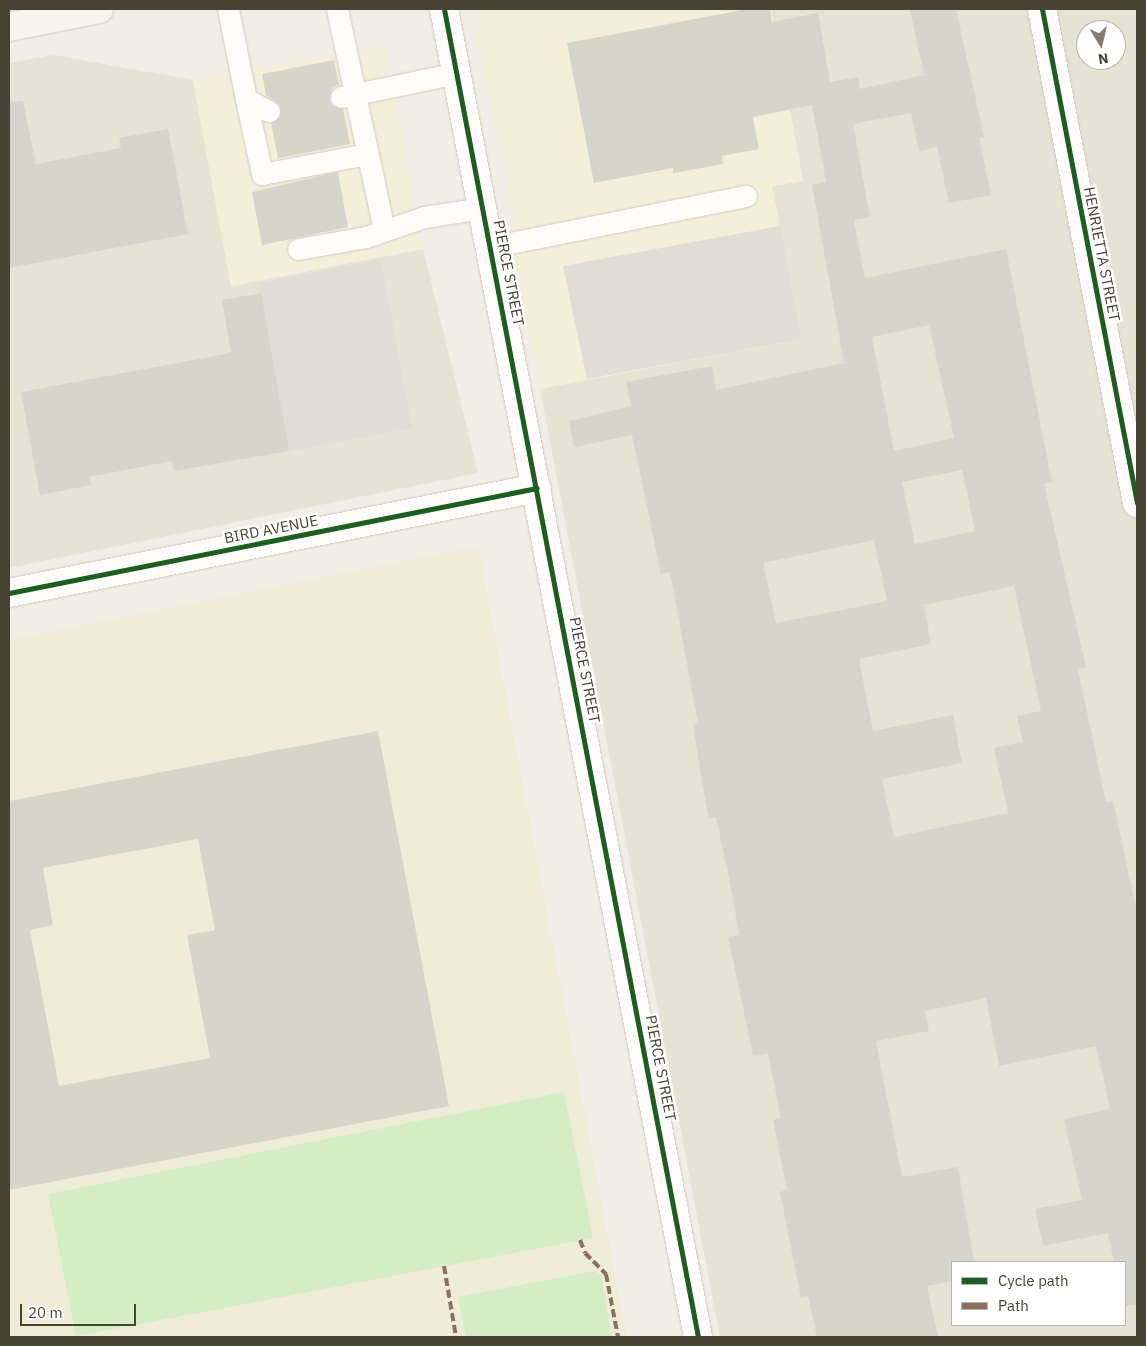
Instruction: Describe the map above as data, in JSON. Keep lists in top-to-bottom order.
{
  "streets": {
    "street": ["HENRIETTA STREET", "PIERCE STREET", "BIRD AVENUE"]
  },
  "crossings": [
    ["PIERCE STREET", "BIRD AVENUE"]
  ],
  "legend": ["Cycle path", "Path"],
  "scale_bar": "20 m",
  "north": "bottom"
}
